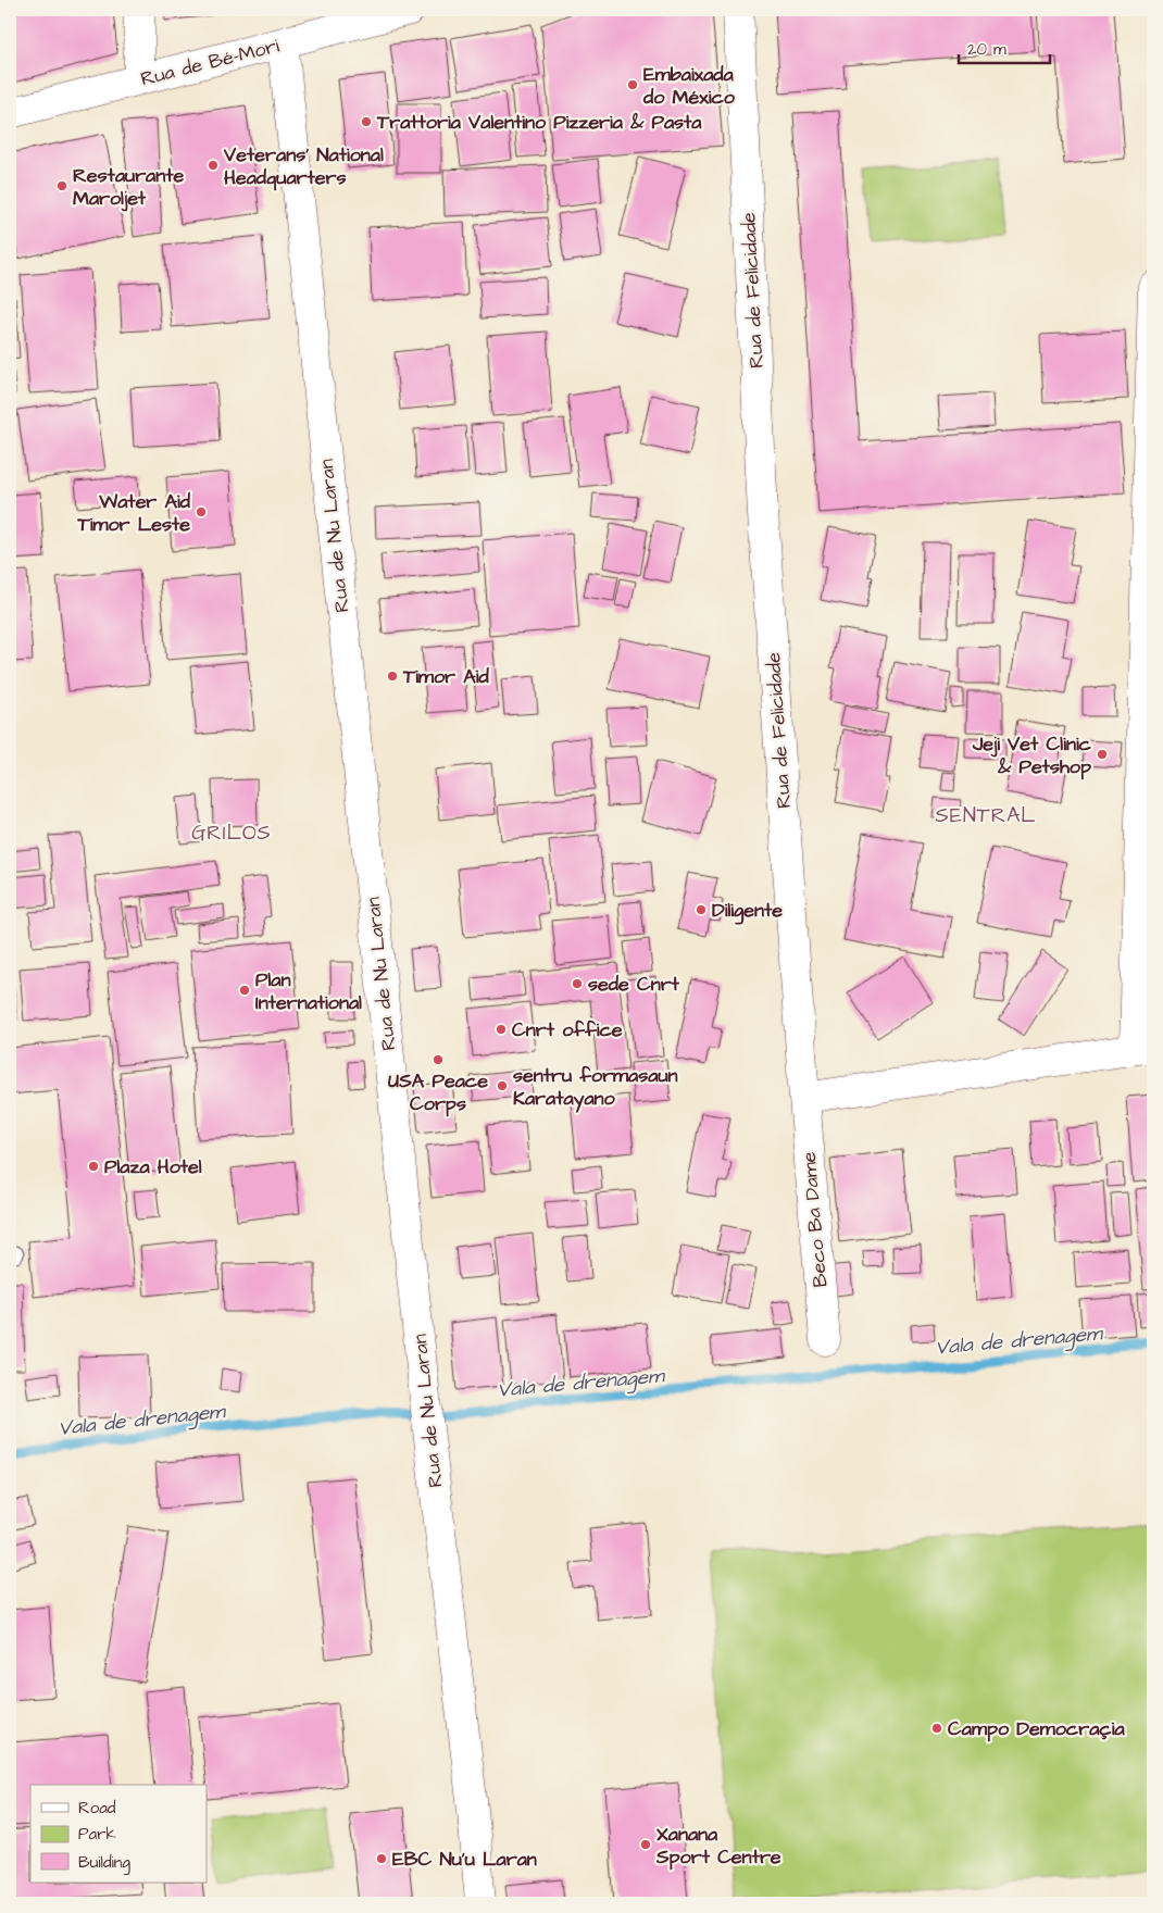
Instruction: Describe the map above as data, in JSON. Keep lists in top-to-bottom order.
{
  "streets": {
    "street": [
      "Rua de Bé-Mori",
      "Rua de Felicidade",
      "Rua de Nu Laran",
      "Beco Ba Dame"
    ]
  },
  "crossings": [
    ["Rua de Bé-Mori", "Rua de Nu Laran"],
    ["Rua de Felicidade", "Beco Ba Dame"]
  ],
  "districts": ["SENTRAL", "GRILOS"],
  "water": ["Vala de drenagem"],
  "places": [
    "Embaixada do México",
    "Trattoria Valentino Pizzeria & Pasta",
    "Veterans' National Headquarters",
    "Restaurante Maroljet",
    "Water Aid Timor Leste",
    "Timor Aid",
    "Jeji Vet Clinic & Petshop",
    "Diligente",
    "sede Cnrt",
    "Plan International",
    "Cnrt office",
    "USA Peace Corps",
    "sentru formasaun Karatayano",
    "Plaza Hotel",
    "Campo Democraçia",
    "Xanana Sport Centre",
    "EBC Nu'u Laran"
  ],
  "legend": ["Road", "Park", "Building"],
  "scale_bar": "20 m"
}
